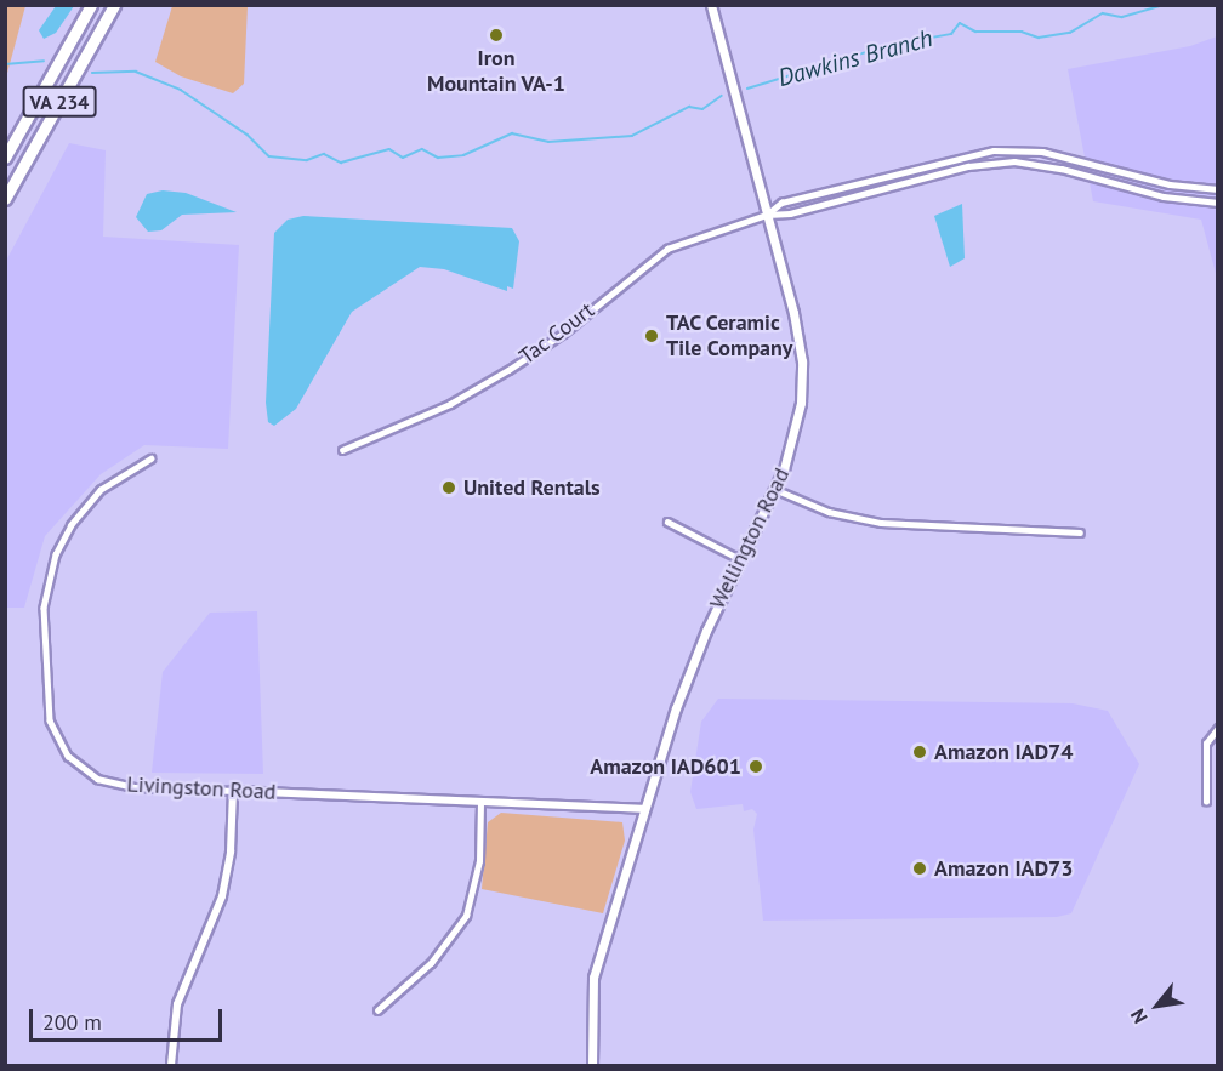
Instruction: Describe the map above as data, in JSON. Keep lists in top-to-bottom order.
{
  "streets": {
    "highway": ["VA 234"],
    "main road": ["Wellington Road"],
    "street": ["Tac Court", "Livingston Road"]
  },
  "crossings": [
    ["Tac Court", "Wellington Road"],
    ["Wellington Road", "Livingston Road"]
  ],
  "water": ["Dawkins Branch"],
  "places": [
    "Iron Mountain VA-1",
    "TAC Ceramic Tile Company",
    "United Rentals",
    "Amazon IAD74",
    "Amazon IAD601",
    "Amazon IAD73"
  ],
  "scale_bar": "200 m",
  "north": "bottom left"
}
